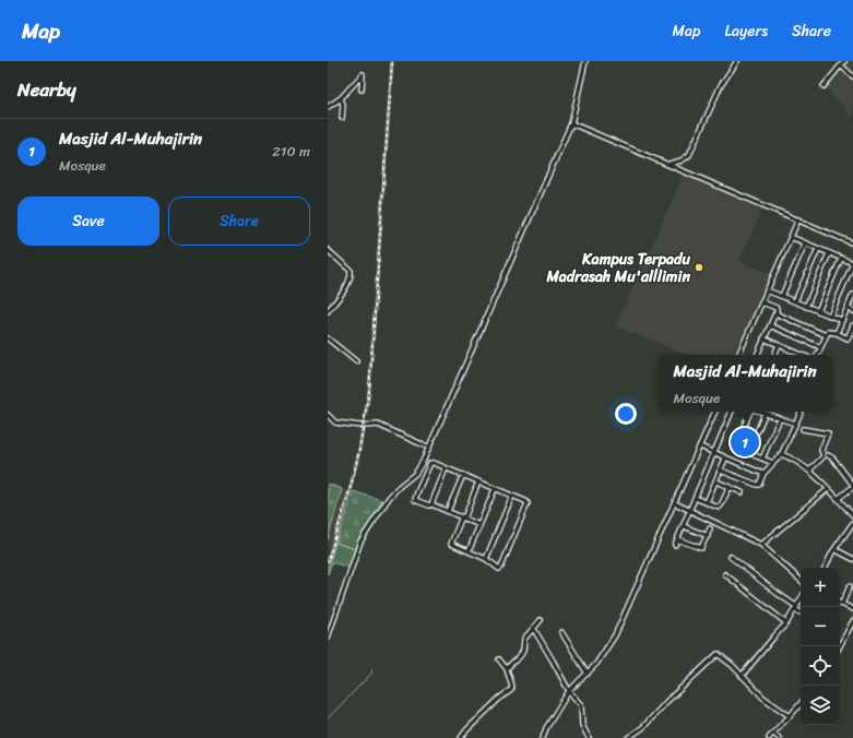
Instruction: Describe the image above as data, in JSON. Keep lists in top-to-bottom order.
{
  "places": ["Kampus Terpadu Madrasah Mu'alllimin"],
  "page": {
    "header": "Map",
    "nav": ["Map", "Layers", "Share"],
    "heading": "Nearby",
    "list": [
      {
        "mark": "1",
        "name": "Masjid Al-Muhajirin",
        "note": "Mosque",
        "value": "210 m"
      }
    ],
    "buttons": ["Save", "Share"],
    "popup": ["Masjid Al-Muhajirin", "Mosque"],
    "pins": "1",
    "map_buttons": ["+", "−"]
  }
}
